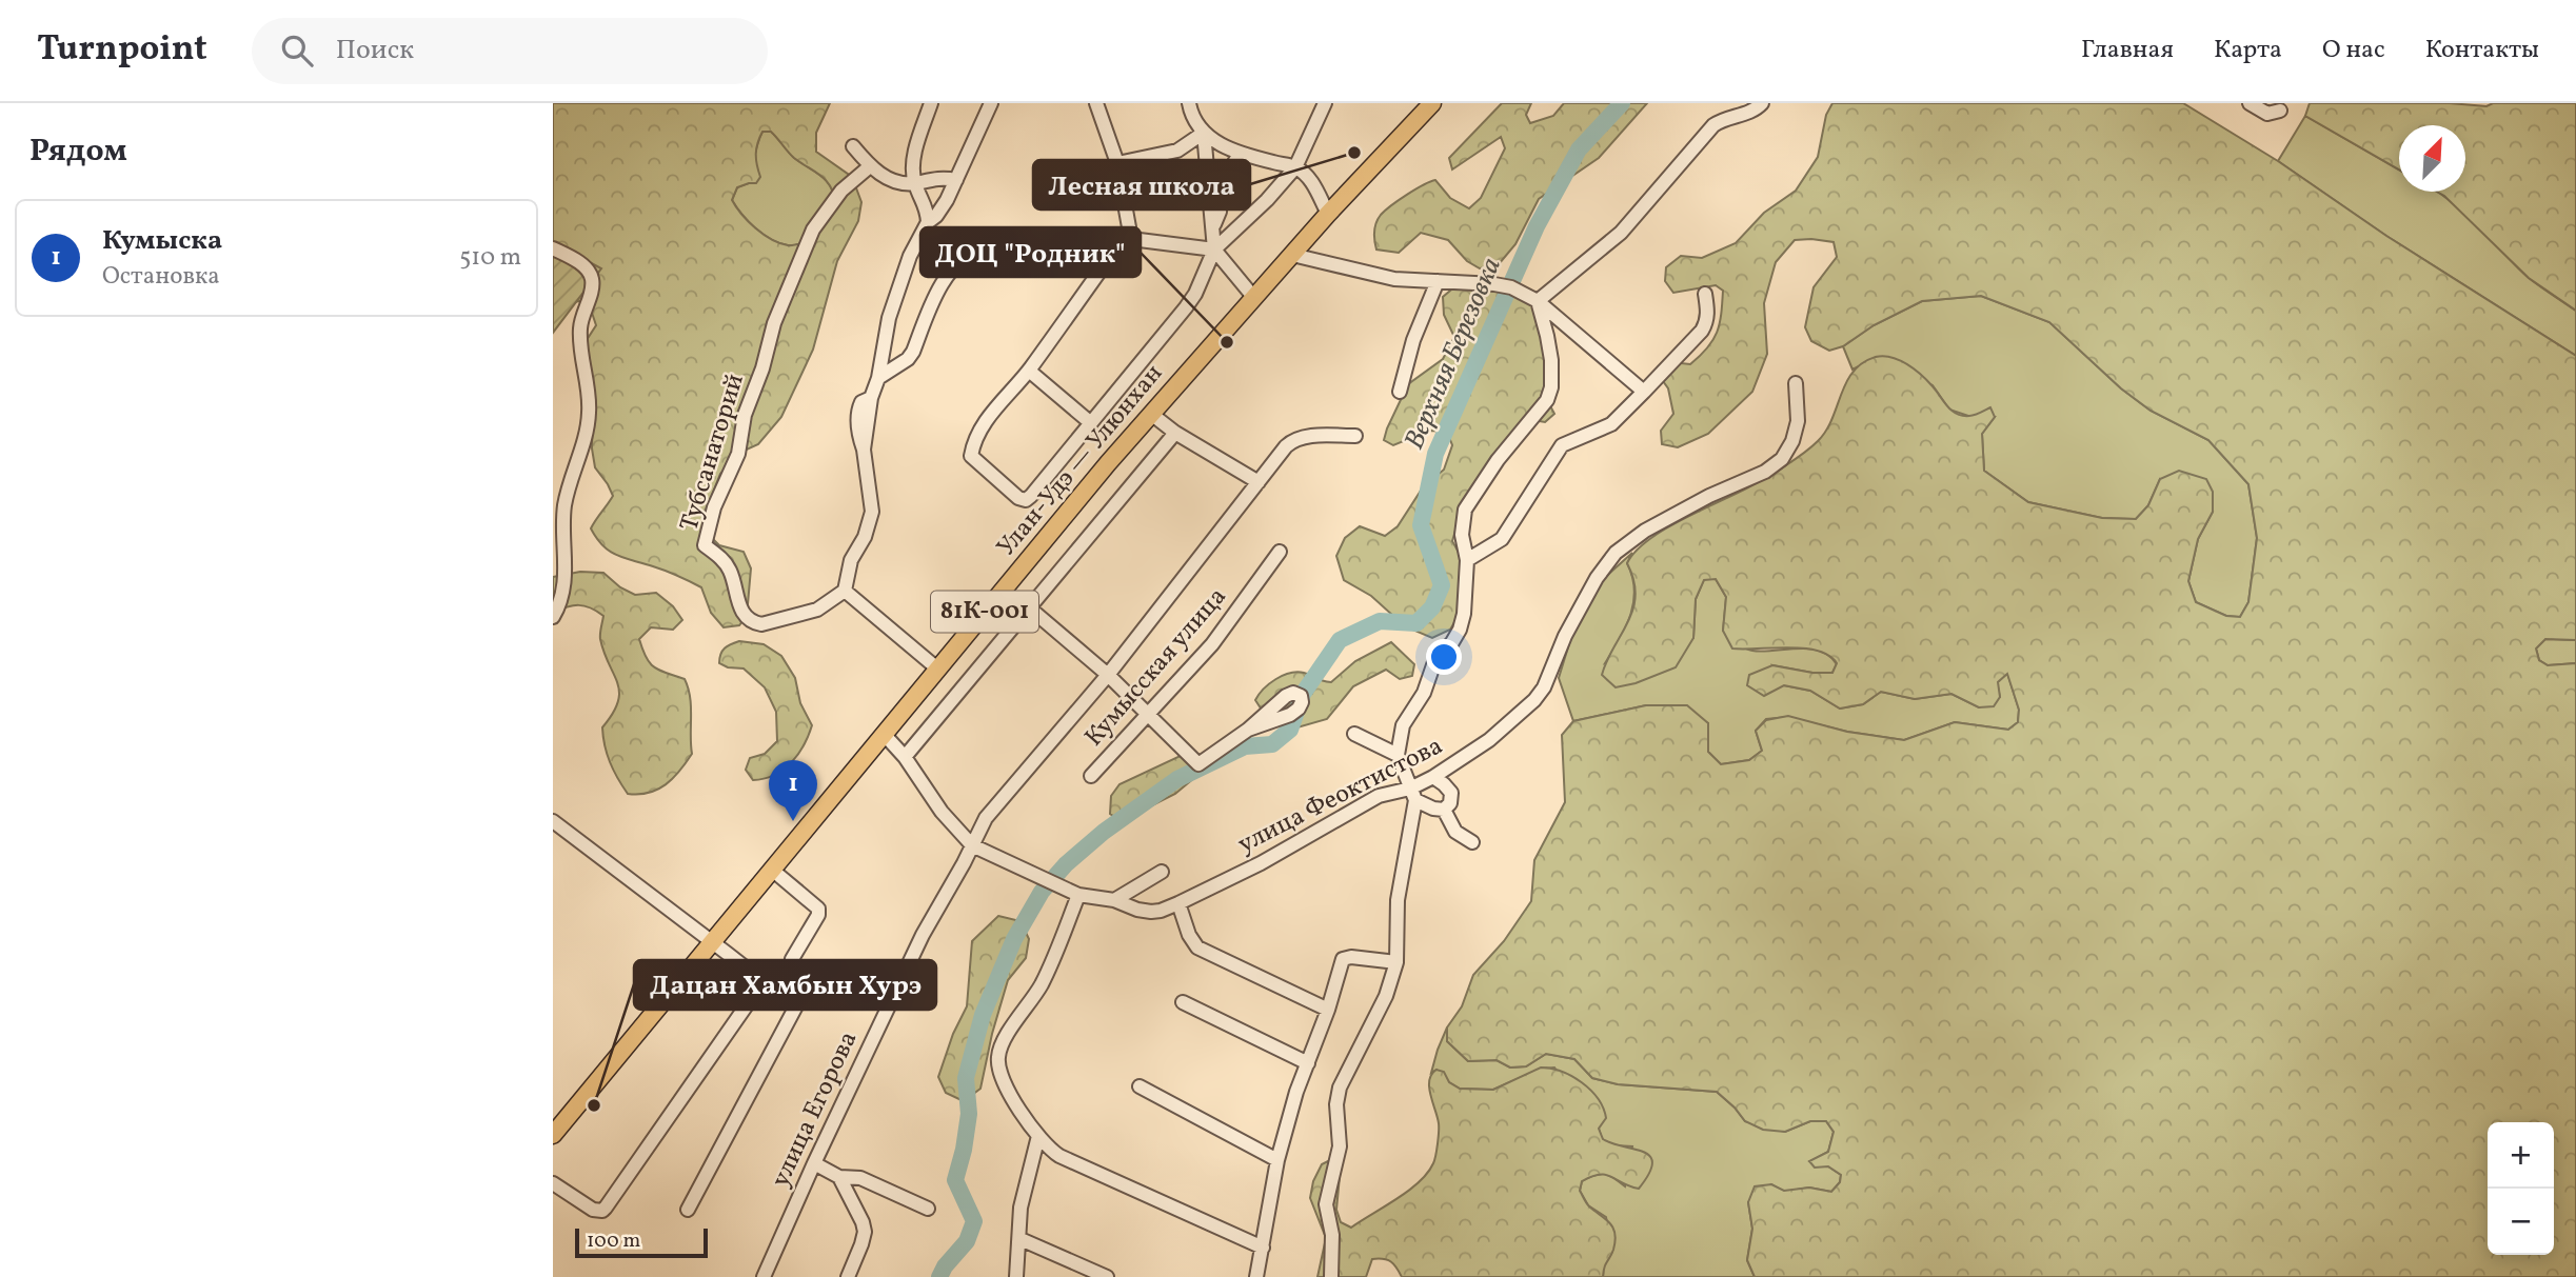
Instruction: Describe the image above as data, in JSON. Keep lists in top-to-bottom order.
{
  "streets": {
    "main road": ["Улан-Удэ — Улюнхан", "81К-001"],
    "street": [
      "Тубсанаторий",
      "Кумысская улица",
      "улица Феоктистова",
      "улица Егорова"
    ]
  },
  "crossings": [
    ["Улан-Удэ — Улюнхан", "улица Феоктистова"],
    ["улица Феоктистова", "улица Егорова"]
  ],
  "water": ["Верхняя Березовка"],
  "places": ["Лесная школа", "ДОЦ \"Родник\"", "Дацан Хамбын Хурэ"],
  "scale_bar": "100 m",
  "north": "top right",
  "page": {
    "header": "Turnpoint",
    "search": "Поиск",
    "nav": [
      "Главная",
      "Карта",
      "О нас",
      "Контакты"
    ],
    "heading": "Рядом",
    "list": [
      {
        "mark": "1",
        "name": "Кумыска",
        "note": "Остановка",
        "value": "510 m"
      }
    ],
    "pins": "1",
    "map_buttons": ["+", "−"],
    "scale": "100 m"
  }
}
